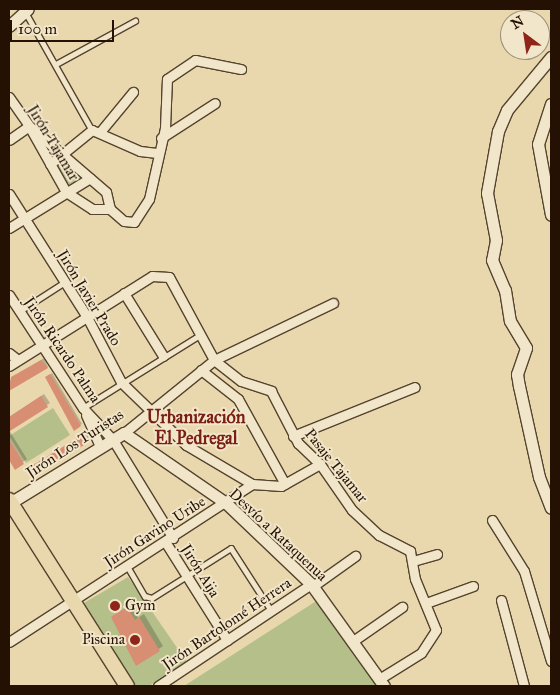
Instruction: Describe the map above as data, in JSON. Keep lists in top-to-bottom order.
{
  "streets": {
    "street": [
      "Jirón Tajamar",
      "Jirón Javier Prado",
      "Jirón Ricardo Palma",
      "Jirón Los Turistas",
      "Pasaje Tajamar",
      "Jirón Gavino Uribe",
      "Desvío a Rataquenua",
      "Jirón Aija",
      "Jirón Bartolomé Herrera"
    ]
  },
  "crossings": [
    ["Jirón Javier Prado", "Jirón Los Turistas"],
    ["Jirón Javier Prado", "Jirón Gavino Uribe"],
    ["Jirón Ricardo Palma", "Jirón Los Turistas"],
    ["Jirón Ricardo Palma", "Jirón Aija"],
    ["Jirón Los Turistas", "Pasaje Tajamar"],
    ["Jirón Los Turistas", "Desvío a Rataquenua"],
    ["Jirón Los Turistas", "Jirón Aija"],
    ["Pasaje Tajamar", "Desvío a Rataquenua"],
    ["Jirón Gavino Uribe", "Desvío a Rataquenua"],
    ["Jirón Gavino Uribe", "Jirón Aija"],
    ["Desvío a Rataquenua", "Jirón Bartolomé Herrera"],
    ["Jirón Aija", "Jirón Bartolomé Herrera"]
  ],
  "districts": ["Urbanización El Pedregal"],
  "places": ["Gym", "Piscina"],
  "scale_bar": "100 m",
  "north": "top left"
}
